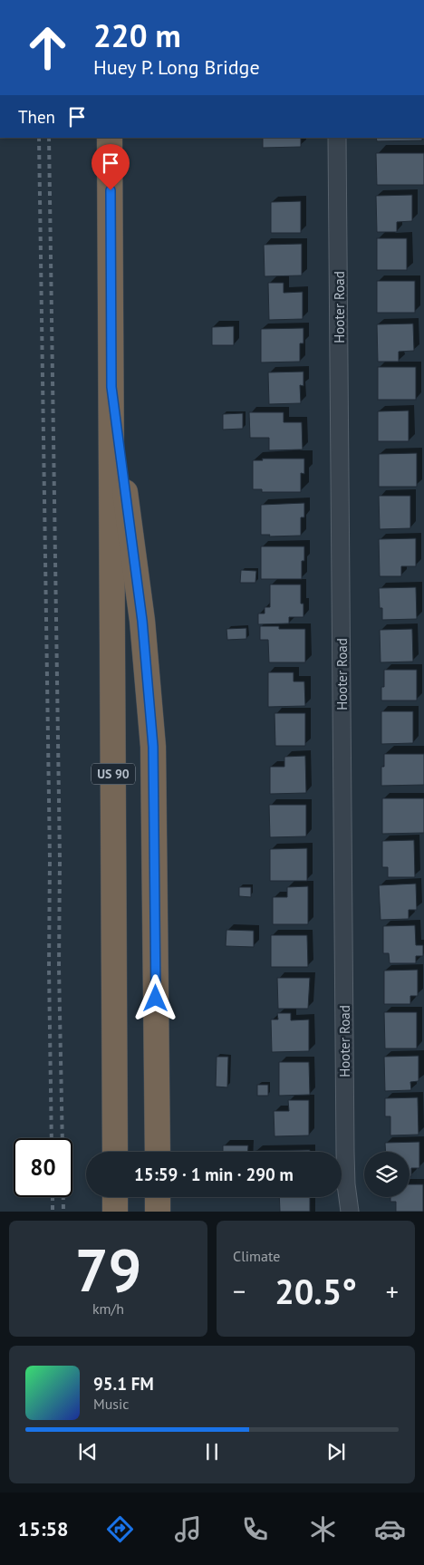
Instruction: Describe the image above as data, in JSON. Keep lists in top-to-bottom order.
{
  "streets": {
    "highway": ["US 90"],
    "street": ["Hooter Road"]
  },
  "page": {
    "turn": ["220 m", "Huey P. Long Bridge"],
    "then": "Then",
    "limit": "80",
    "trip": "15:59 · 1 min · 290 m",
    "tile": [
      ["79", "km/h"],
      "Climate"
    ],
    "heat": ["−", "20.5°", "+"],
    "song": ["95.1 FM", "Music"],
    "tabs": "15:58"
  }
}
